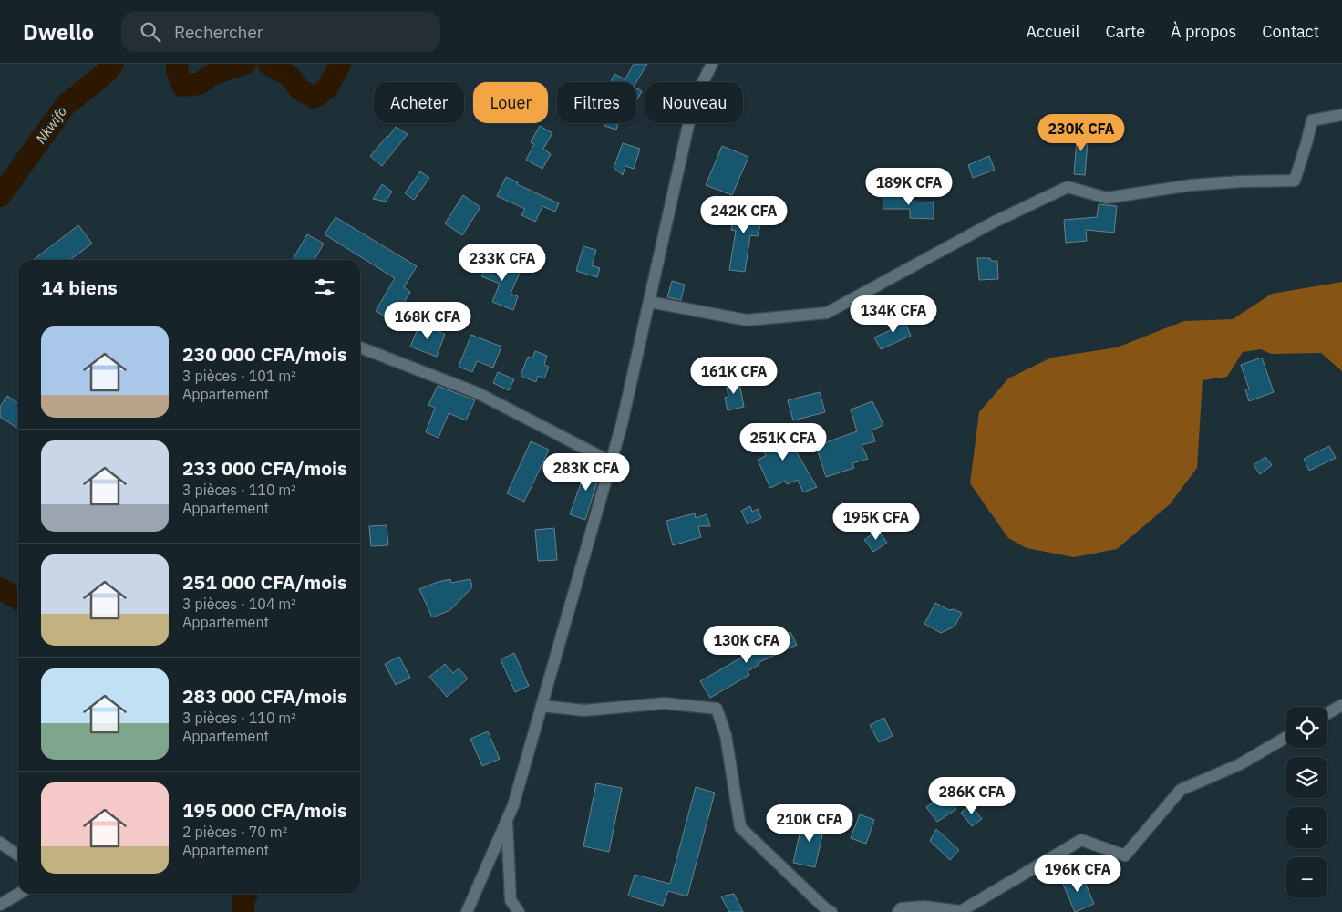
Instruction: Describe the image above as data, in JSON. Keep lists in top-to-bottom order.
{
  "water": ["Nkwifo"],
  "page": {
    "header": "Dwello",
    "search": "Rechercher",
    "nav": [
      "Accueil",
      "Carte",
      "À propos",
      "Contact"
    ],
    "chip": [
      "Acheter",
      "Louer",
      "Filtres",
      "Nouveau"
    ],
    "price": [
      "230K CFA",
      "189K CFA",
      "242K CFA",
      "233K CFA",
      "134K CFA",
      "168K CFA",
      "161K CFA",
      "251K CFA",
      "283K CFA",
      "195K CFA",
      "130K CFA",
      "286K CFA",
      "210K CFA",
      "196K CFA"
    ],
    "heading": "14 biens",
    "list": [
      {
        "name": "230 000 CFA/mois",
        "note": "3 pièces · 101 m² · Appartement"
      },
      {
        "name": "233 000 CFA/mois",
        "note": "3 pièces · 110 m² · Appartement"
      },
      {
        "name": "251 000 CFA/mois",
        "note": "3 pièces · 104 m² · Appartement"
      },
      {
        "name": "283 000 CFA/mois",
        "note": "3 pièces · 110 m² · Appartement"
      },
      {
        "name": "195 000 CFA/mois",
        "note": "2 pièces · 70 m² · Appartement"
      }
    ],
    "map_buttons": ["+", "−"]
  }
}
